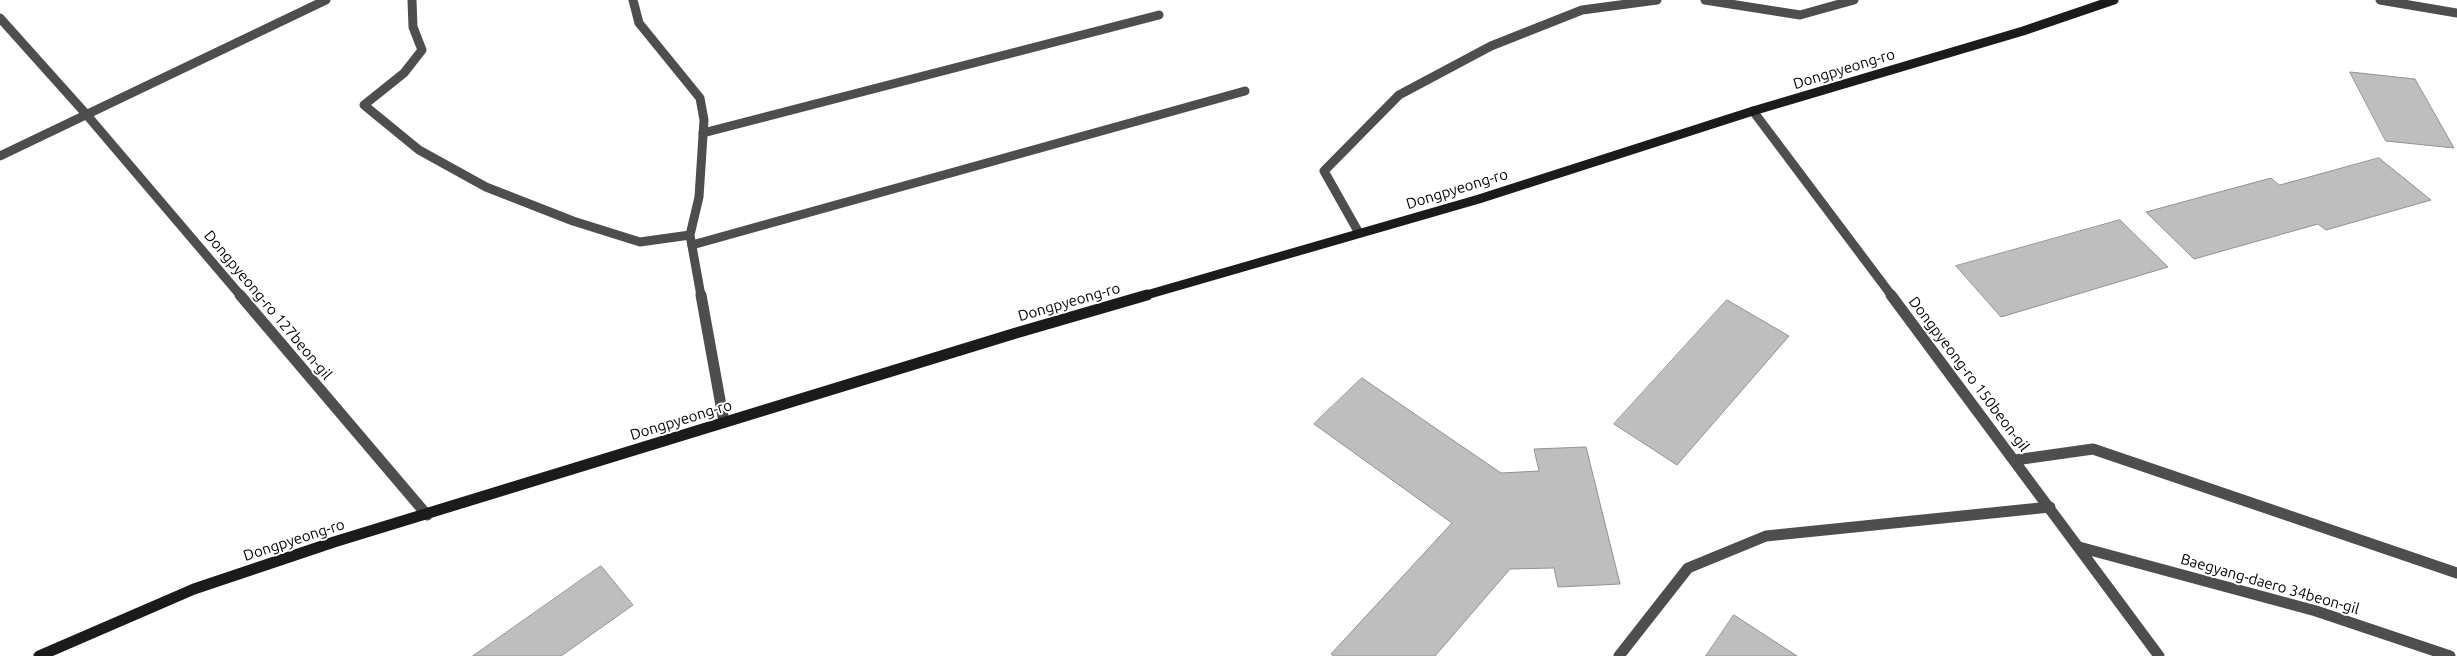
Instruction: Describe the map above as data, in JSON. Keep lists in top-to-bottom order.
{
  "streets": {
    "main road": ["Dongpyeong-ro"],
    "street": ["Dongpyeong-ro 127beon-gil", "Dongpyeong-ro 150beon-gil", "Baegyang-daero 34beon-gil"]
  },
  "crossings": [
    ["Dongpyeong-ro", "Dongpyeong-ro 127beon-gil"],
    ["Dongpyeong-ro", "Dongpyeong-ro 150beon-gil"],
    ["Dongpyeong-ro 150beon-gil", "Baegyang-daero 34beon-gil"]
  ]
}
